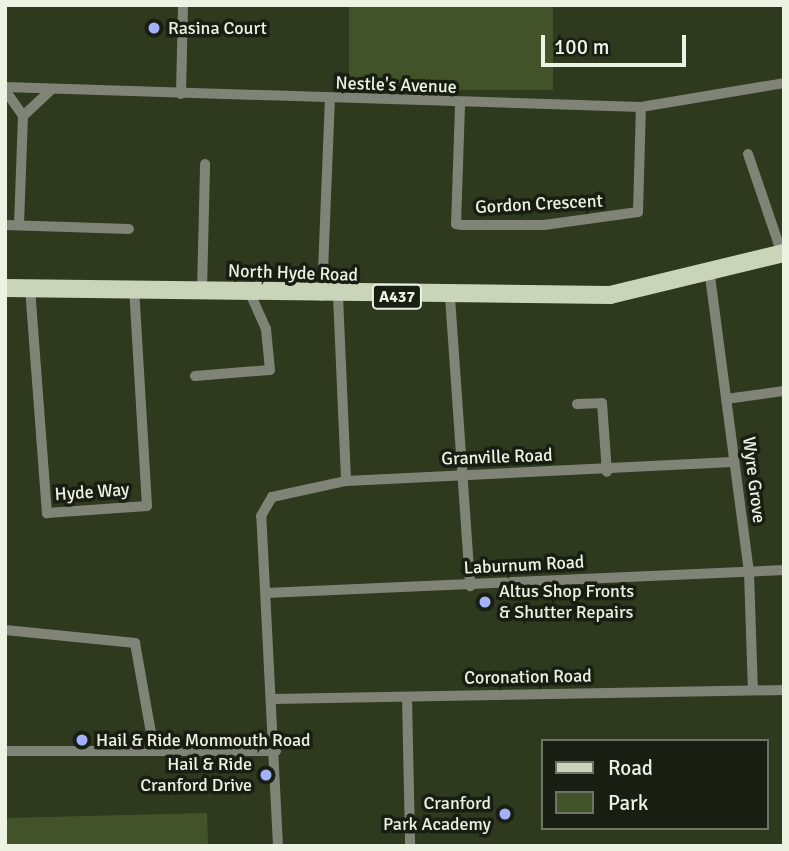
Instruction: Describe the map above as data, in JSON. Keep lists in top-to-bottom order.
{
  "streets": {
    "main road": ["North Hyde Road", "A437"],
    "street": [
      "Nestle's Avenue",
      "Gordon Crescent",
      "Granville Road",
      "Wyre Grove",
      "Hyde Way",
      "Laburnum Road",
      "Coronation Road"
    ]
  },
  "crossings": [
    ["Nestle's Avenue", "Gordon Crescent"],
    ["North Hyde Road", "Wyre Grove"],
    ["North Hyde Road", "Hyde Way"],
    ["Granville Road", "Wyre Grove"],
    ["Granville Road", "Laburnum Road"],
    ["Wyre Grove", "Laburnum Road"],
    ["Wyre Grove", "Coronation Road"]
  ],
  "places": [
    "Rasina Court",
    "Altus Shop Fronts & Shutter Repairs",
    "Hail & Ride Monmouth Road",
    "Hail & Ride Cranford Drive",
    "Cranford Park Academy"
  ],
  "legend": ["Road", "Park"],
  "scale_bar": "100 m"
}
